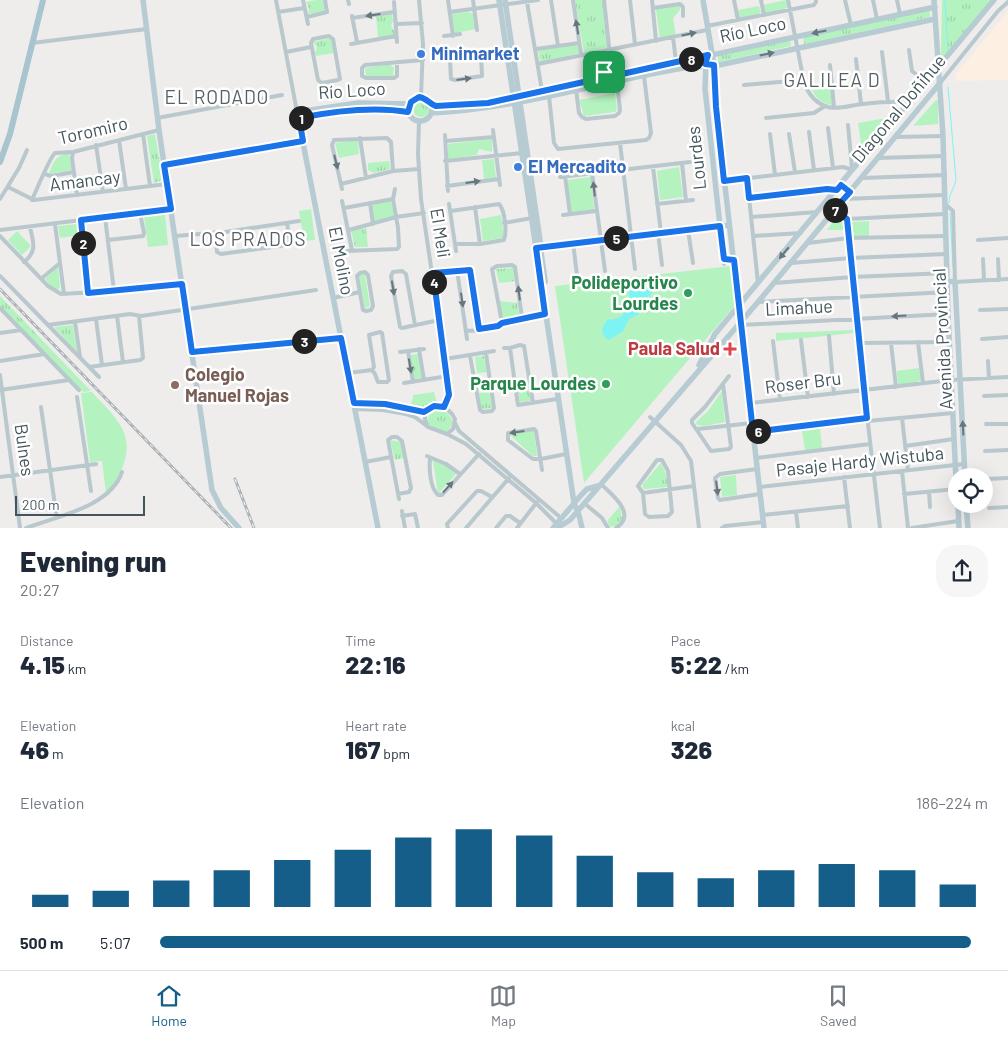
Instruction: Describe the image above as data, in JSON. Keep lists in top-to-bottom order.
{
  "streets": {
    "street": [
      "Río Loco",
      "Diagonal Doñihue",
      "Toromiro",
      "Lourdes",
      "Amancay",
      "El Meli",
      "El Molino",
      "Limahue",
      "Avenida Provincial",
      "Roser Bru",
      "Bulnes",
      "Pasaje Hardy Wistuba"
    ]
  },
  "crossings": [
    ["Río Loco", "Lourdes"],
    ["Río Loco", "El Meli"],
    ["Río Loco", "El Molino"],
    ["Río Loco", "Avenida Provincial"],
    ["Diagonal Doñihue", "Lourdes"],
    ["Diagonal Doñihue", "Limahue"],
    ["Diagonal Doñihue", "Avenida Provincial"],
    ["Toromiro", "Amancay"],
    ["Lourdes", "Limahue"],
    ["Lourdes", "Roser Bru"],
    ["Lourdes", "Pasaje Hardy Wistuba"],
    ["Limahue", "Avenida Provincial"],
    ["Avenida Provincial", "Roser Bru"],
    ["Avenida Provincial", "Pasaje Hardy Wistuba"]
  ],
  "districts": ["GALILEA D", "EL RODADO", "LOS PRADOS"],
  "places": {
    "other": [
      "Minimarket",
      "El Mercadito",
      "Polideportivo Lourdes",
      "Parque Lourdes",
      "Colegio Manuel Rojas"
    ],
    "health": ["Paula Salud"]
  },
  "scale_bar": "200 m",
  "page": {
    "pins": [
      "8",
      "1",
      "7",
      "5",
      "2",
      "4",
      "3",
      "6"
    ],
    "scale": "200 m",
    "heading": ["Evening run", "20:27"],
    "stats": [
      ["Distance", "4.15 km"],
      ["Time", "22:16"],
      ["Pace", "5:22 /km"],
      ["Elevation", "46 m"],
      ["Heart rate", "167 bpm"],
      ["kcal", "326"]
    ],
    "chart": ["Elevation", "186–224 m"],
    "list": [
      {
        "name": "500 m",
        "note": "5:07"
      }
    ],
    "tabs": ["Home", "Map", "Saved"]
  }
}
